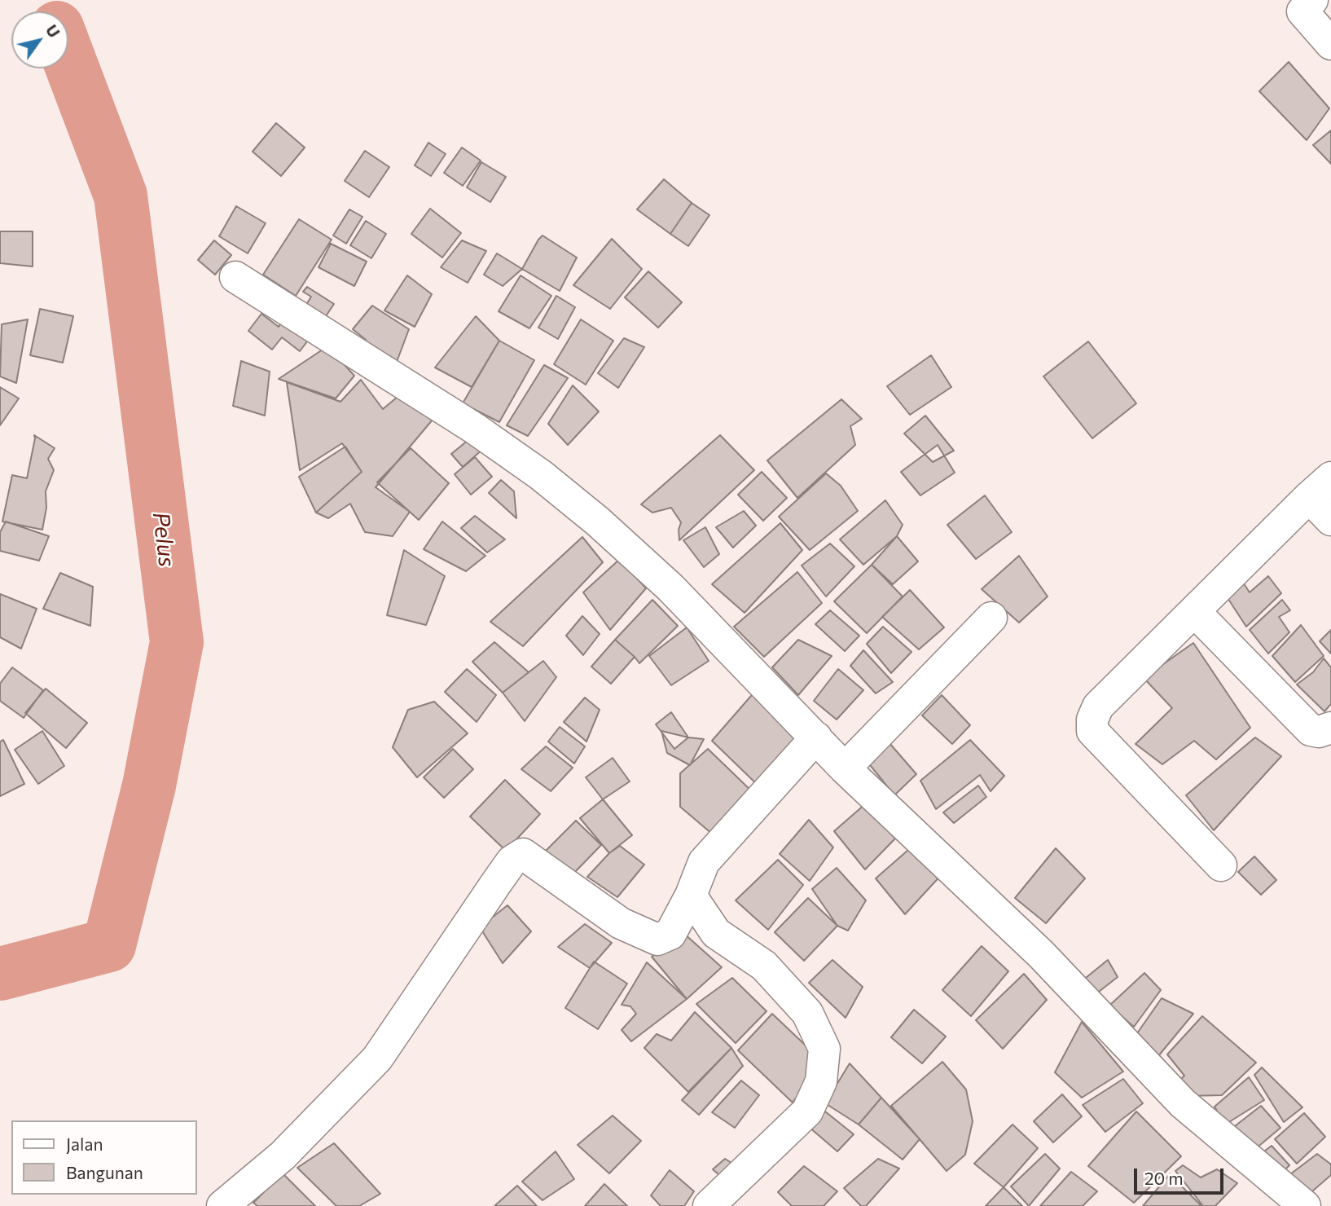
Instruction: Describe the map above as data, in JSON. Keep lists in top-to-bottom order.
{
  "water": ["Pelus"],
  "legend": ["Jalan", "Bangunan"],
  "scale_bar": "20 m",
  "north": "top right"
}
